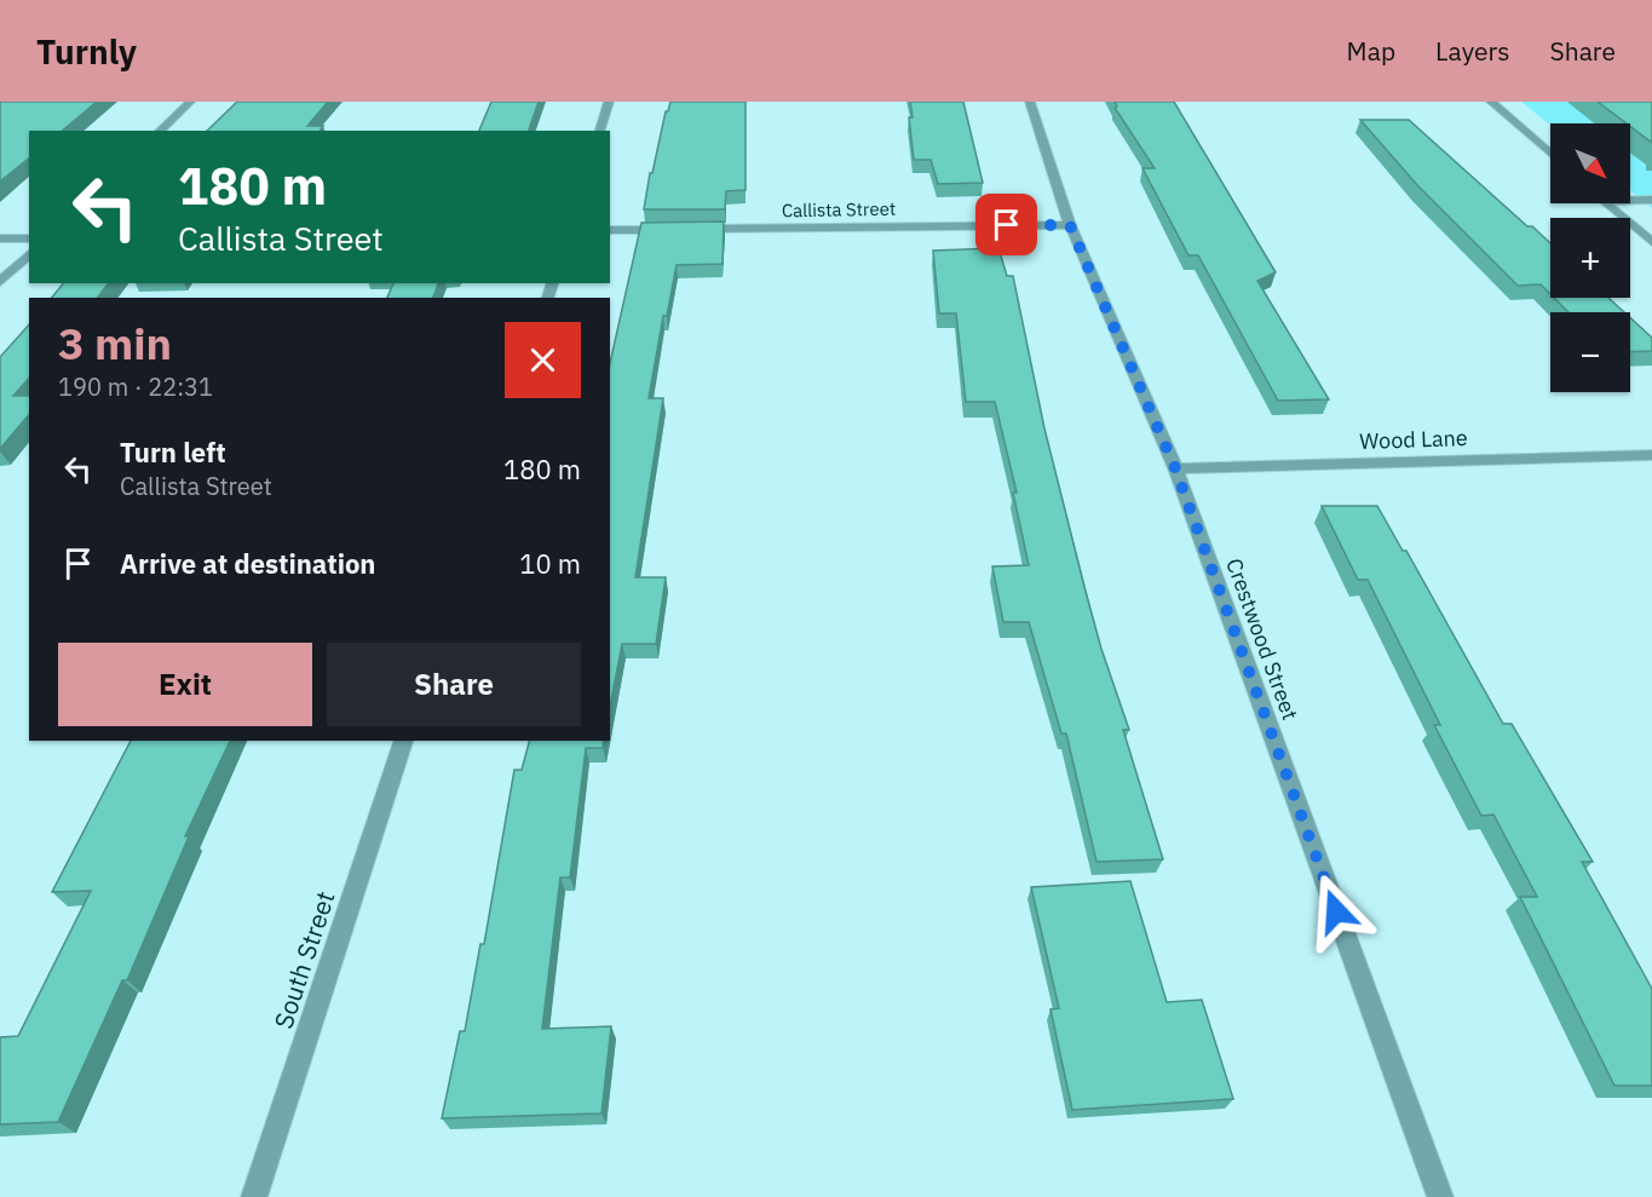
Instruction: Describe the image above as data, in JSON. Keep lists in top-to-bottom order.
{
  "streets": {
    "street": [
      "Callista Street",
      "Wood Lane",
      "Crestwood Street",
      "South Street"
    ]
  },
  "crossings": [
    ["Callista Street", "Crestwood Street"],
    ["Wood Lane", "Crestwood Street"]
  ],
  "north": "bottom right",
  "page": {
    "header": "Turnly",
    "nav": ["Map", "Layers", "Share"],
    "map_buttons": ["+", "−"],
    "turn": ["180 m", "Callista Street"],
    "heading": ["3 min", "190 m · 22:31"],
    "list": [
      {
        "name": "Turn left",
        "note": "Callista Street",
        "value": "180 m"
      },
      {
        "name": "Arrive at destination",
        "value": "10 m"
      }
    ],
    "buttons": ["Exit", "Share"]
  }
}
